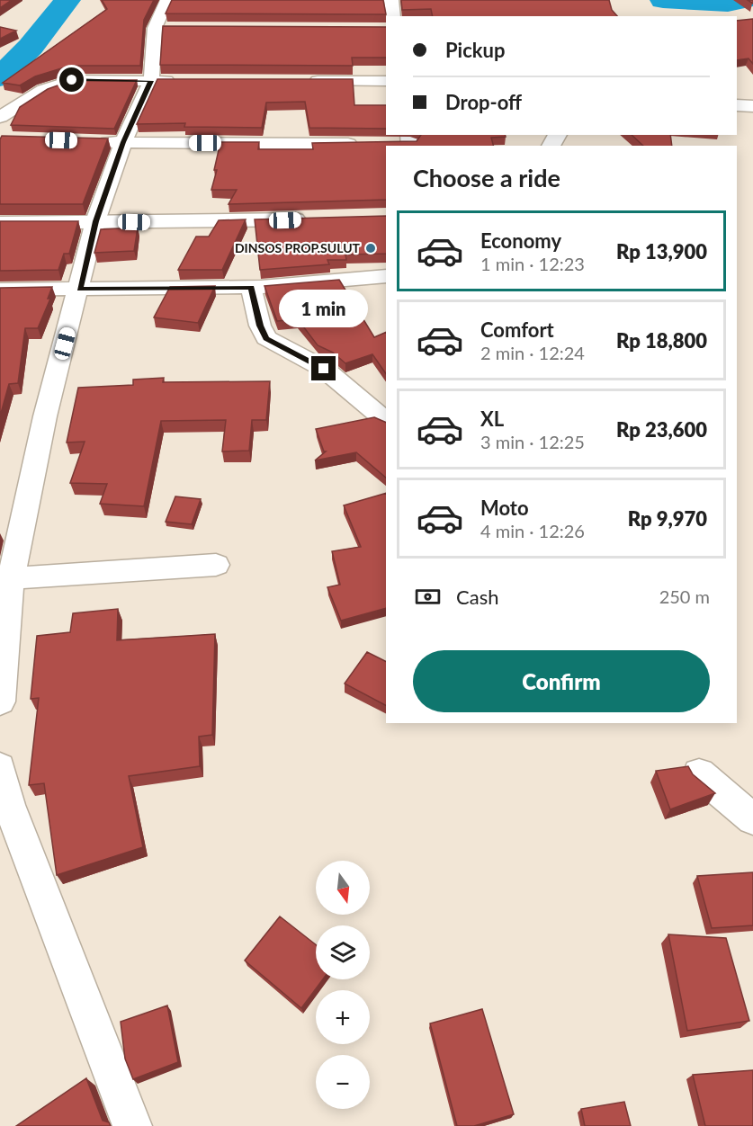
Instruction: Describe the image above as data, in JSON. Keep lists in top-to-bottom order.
{
  "places": ["DINSOS PROP.SULUT"],
  "north": "bottom",
  "page": {
    "banner": ["Pickup", "Drop-off"],
    "heading": "Choose a ride",
    "list": [
      {
        "name": "Economy",
        "note": "1 min · 12:23",
        "value": "Rp 13,900"
      },
      {
        "name": "Comfort",
        "note": "2 min · 12:24",
        "value": "Rp 18,800"
      },
      {
        "name": "XL",
        "note": "3 min · 12:25",
        "value": "Rp 23,600"
      },
      {
        "name": "Moto",
        "note": "4 min · 12:26",
        "value": "Rp 9,970"
      }
    ],
    "bubble": "1 min",
    "pay": ["Cash", "250 m"],
    "buttons": "Confirm",
    "map_buttons": ["+", "−"]
  }
}
